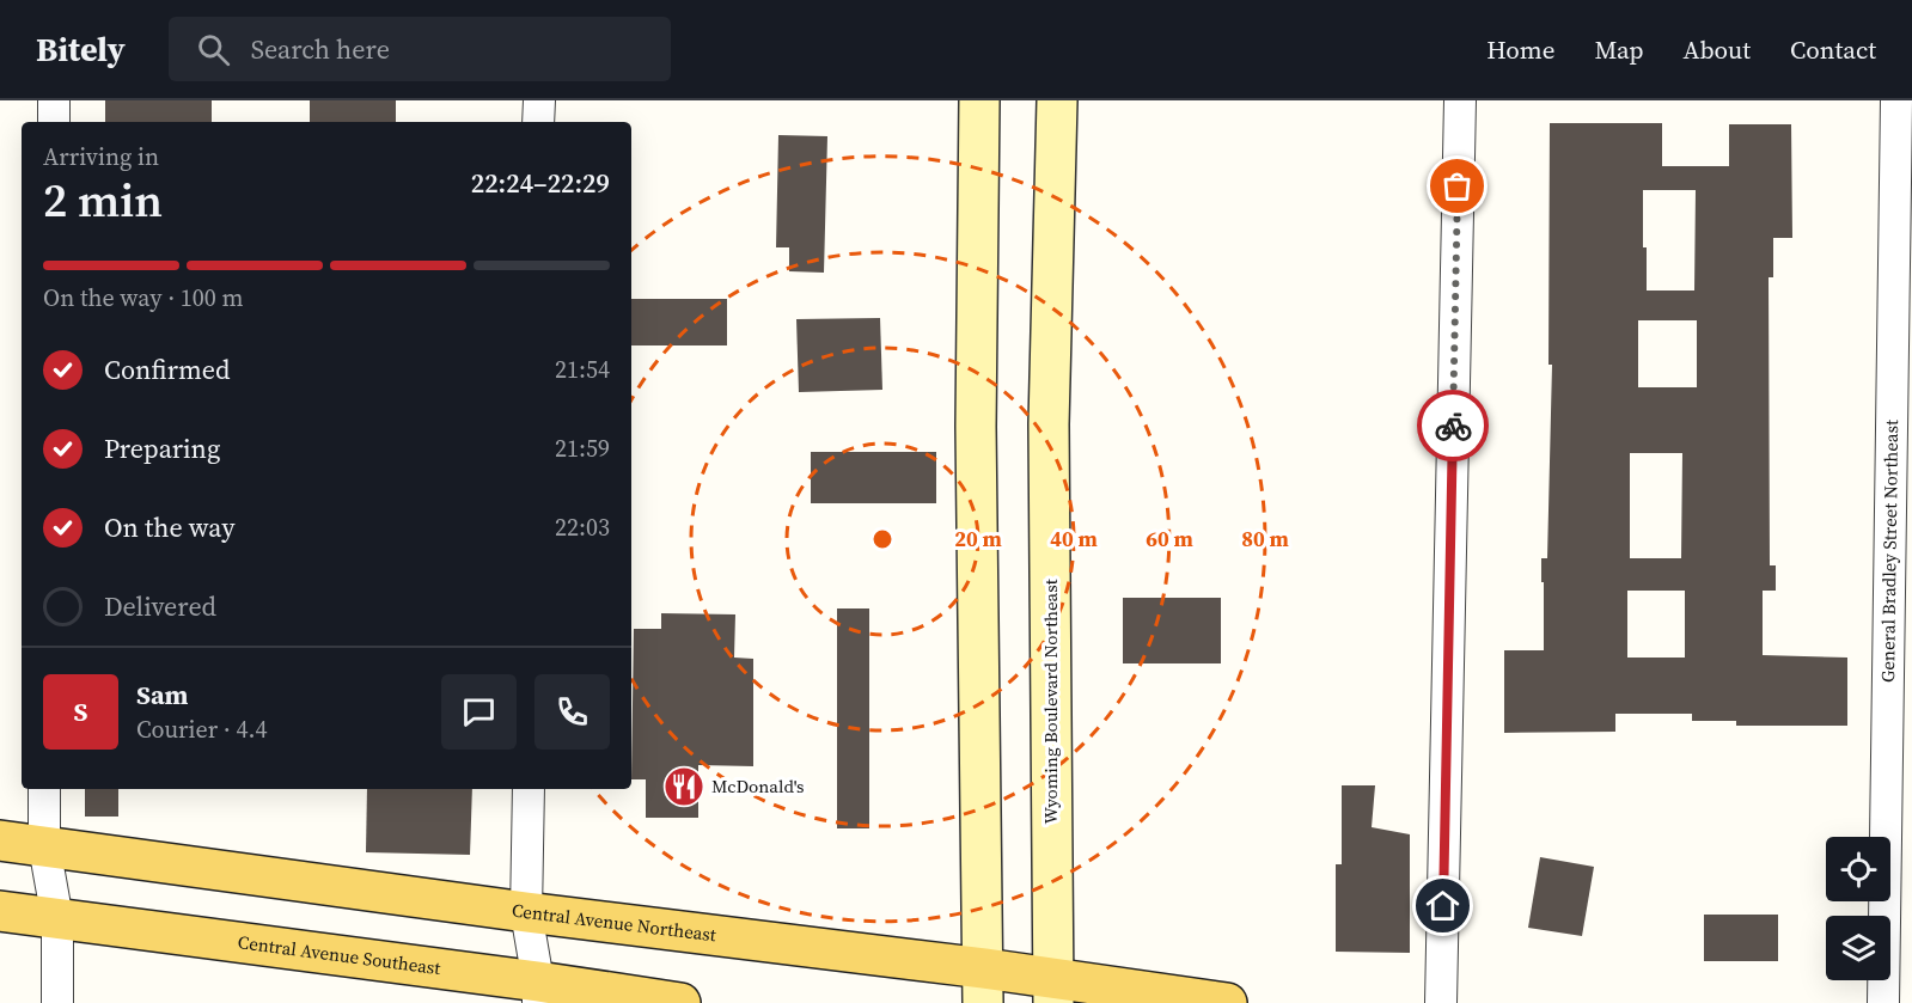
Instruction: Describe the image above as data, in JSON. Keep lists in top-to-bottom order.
{
  "streets": {
    "main road": ["Wyoming Boulevard Northeast", "Central Avenue Northeast", "Central Avenue Southeast"],
    "street": ["General Bradley Street Northeast"]
  },
  "crossings": [
    ["Wyoming Boulevard Northeast", "Central Avenue Northeast"]
  ],
  "places": {
    "restaurant": ["McDonald's"]
  },
  "page": {
    "header": "Bitely",
    "search": "Search here",
    "nav": [
      "Home",
      "Map",
      "About",
      "Contact"
    ],
    "heading": ["2 min", "Arriving in", "22:24–22:29"],
    "panel": ["Sam", "Courier · 4.4"],
    "bar": "On the way · 100 m",
    "list": [
      ["Confirmed", "21:54"],
      ["Preparing", "21:59"],
      ["On the way", "22:03"],
      "Delivered"
    ],
    "round": "S"
  },
  "rings": [
    "20 m",
    "40 m",
    "60 m",
    "80 m"
  ]
}
